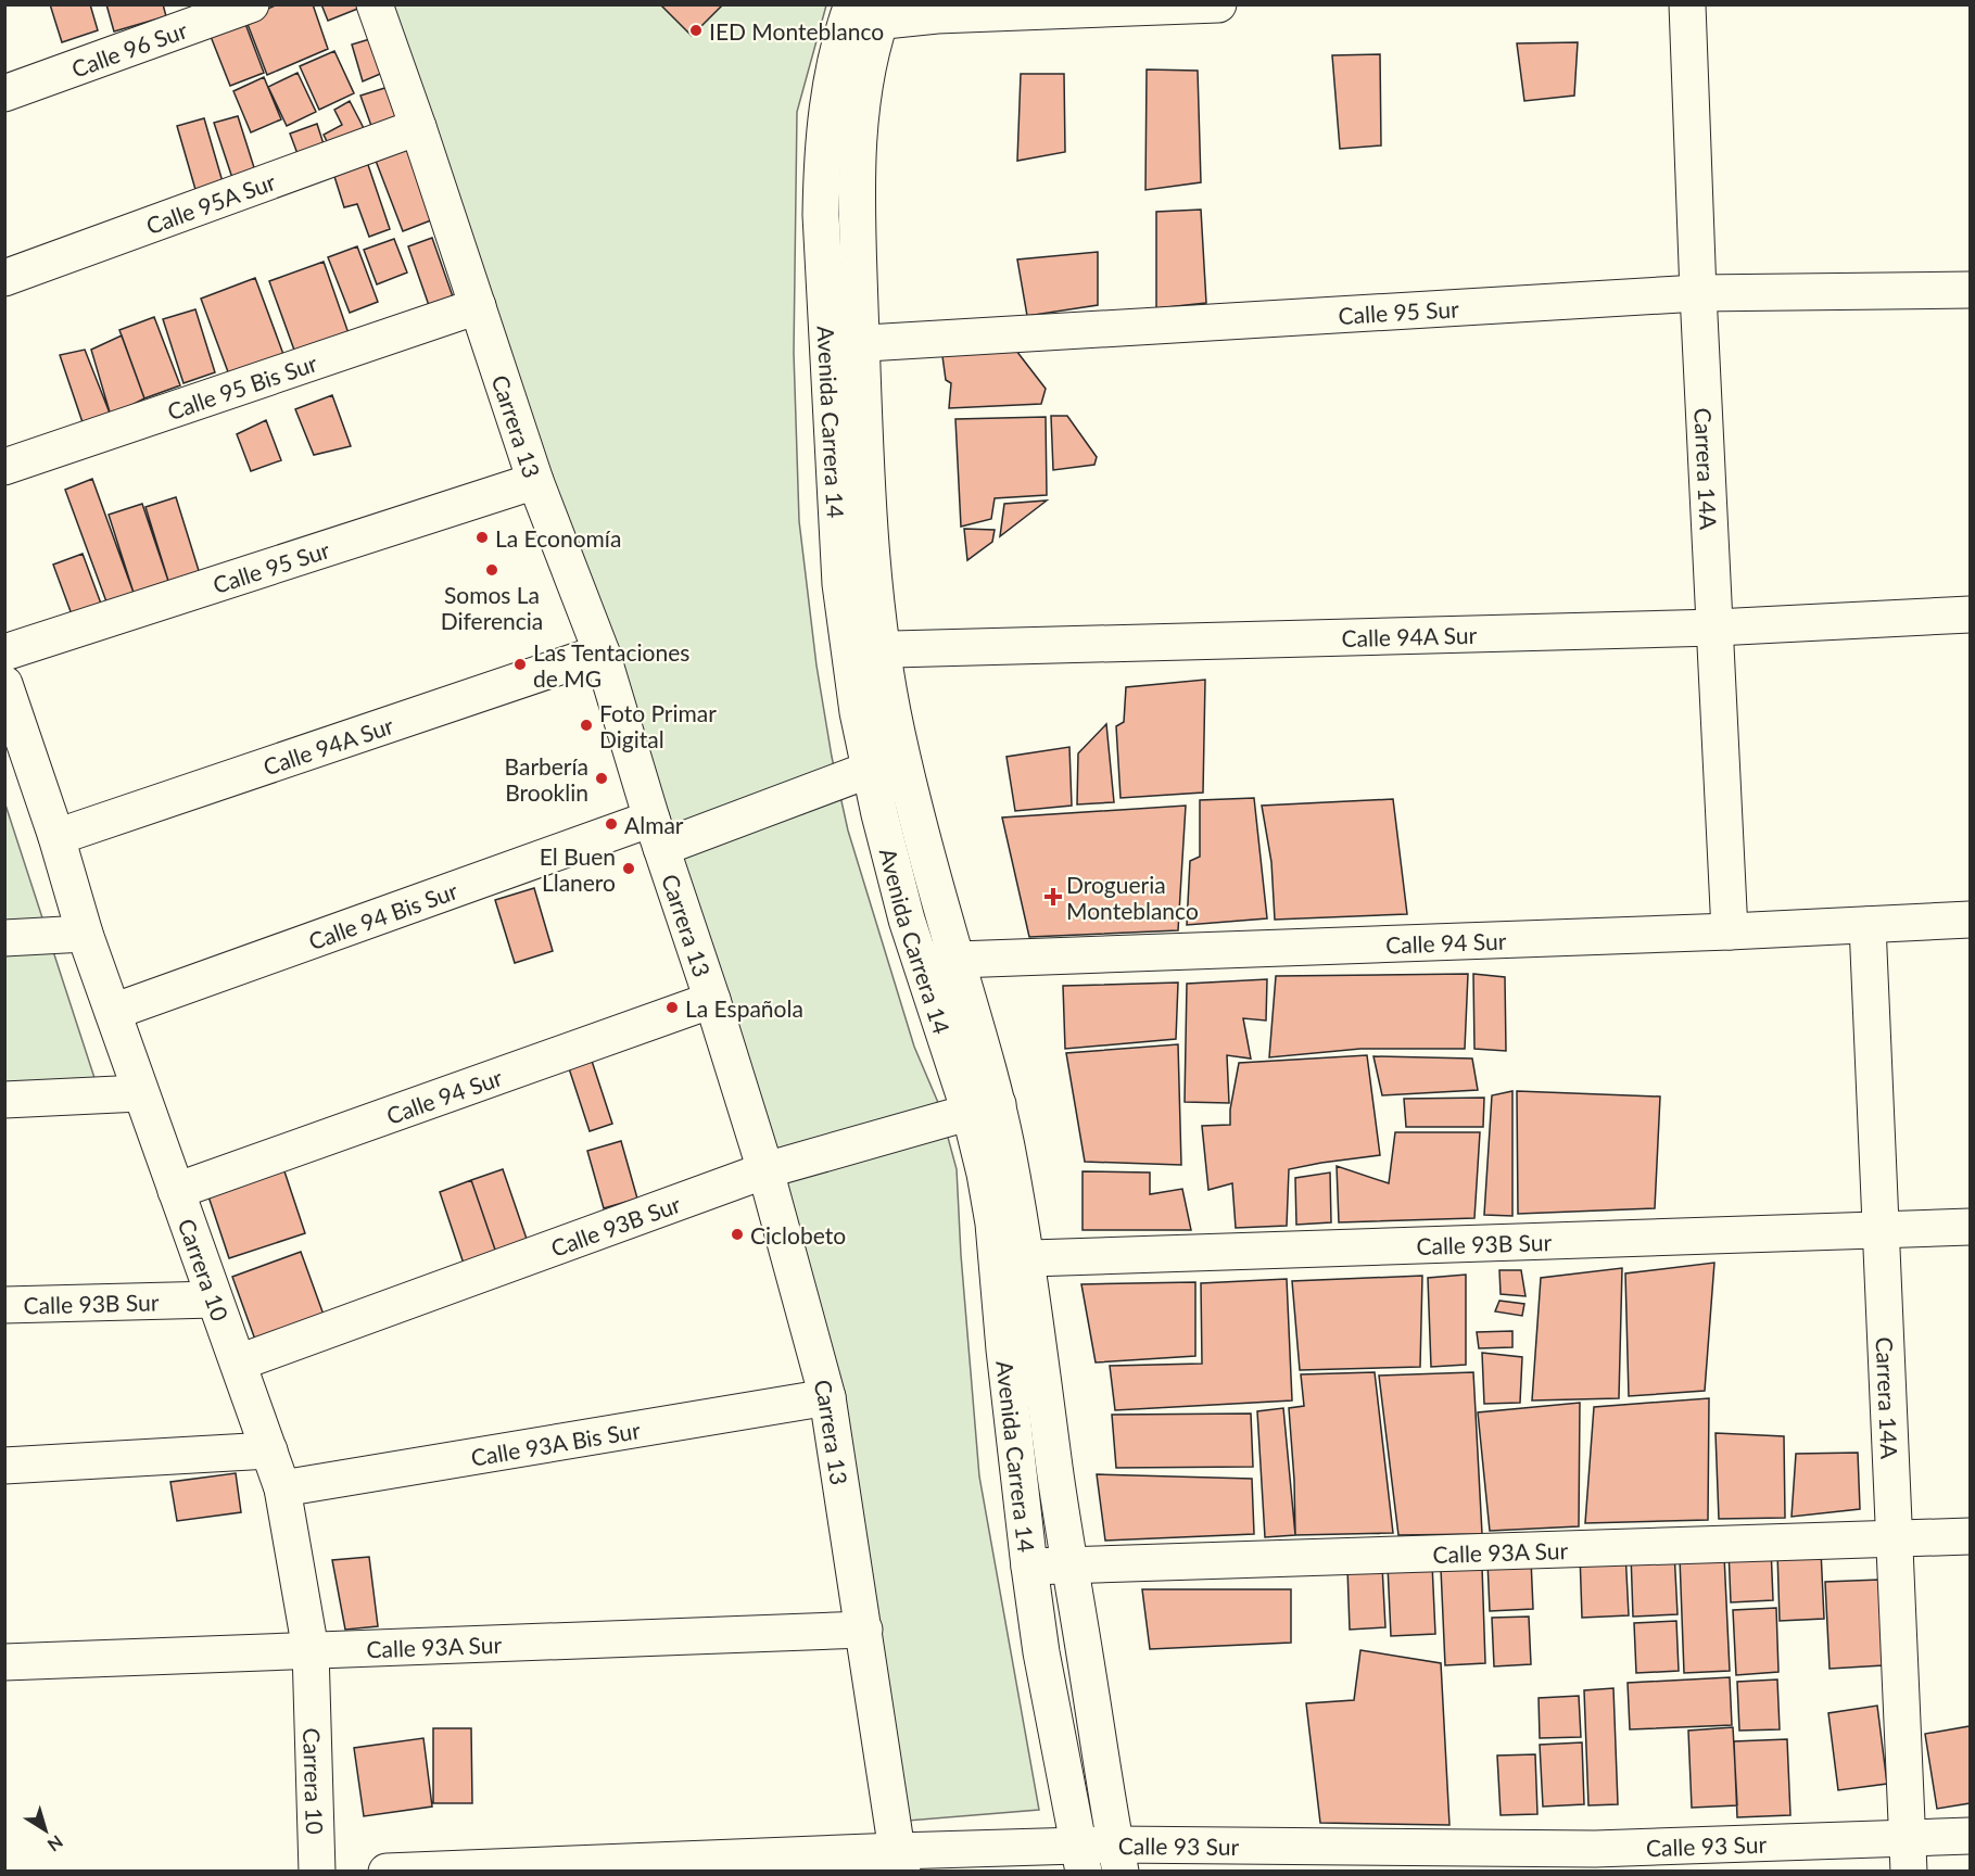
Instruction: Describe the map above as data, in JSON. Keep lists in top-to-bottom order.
{
  "streets": {
    "street": [
      "Calle 96 Sur",
      "Calle 95A Sur",
      "Calle 95 Sur",
      "Calle 95 Bis Sur",
      "Avenida Carrera 14",
      "Carrera 13",
      "Carrera 14A",
      "Calle 94A Sur",
      "Calle 94 Bis Sur",
      "Calle 94 Sur",
      "Calle 93B Sur",
      "Carrera 10",
      "Calle 93A Bis Sur",
      "Calle 93A Sur",
      "Calle 93 Sur"
    ]
  },
  "crossings": [
    ["Calle 95A Sur", "Carrera 13"],
    ["Calle 95 Sur", "Avenida Carrera 14"],
    ["Calle 95 Sur", "Carrera 13"],
    ["Calle 95 Sur", "Carrera 14A"],
    ["Calle 95 Bis Sur", "Carrera 13"],
    ["Avenida Carrera 14", "Calle 94A Sur"],
    ["Avenida Carrera 14", "Calle 94 Bis Sur"],
    ["Avenida Carrera 14", "Calle 94 Sur"],
    ["Avenida Carrera 14", "Calle 93B Sur"],
    ["Avenida Carrera 14", "Calle 93A Sur"],
    ["Avenida Carrera 14", "Calle 93 Sur"],
    ["Carrera 13", "Calle 94A Sur"],
    ["Carrera 13", "Calle 94 Bis Sur"],
    ["Carrera 13", "Calle 94 Sur"],
    ["Carrera 13", "Calle 93B Sur"],
    ["Carrera 13", "Calle 93A Bis Sur"],
    ["Carrera 13", "Calle 93A Sur"],
    ["Carrera 13", "Calle 93 Sur"],
    ["Carrera 14A", "Calle 94A Sur"],
    ["Carrera 14A", "Calle 94 Sur"],
    ["Carrera 14A", "Calle 93B Sur"],
    ["Carrera 14A", "Calle 93A Sur"],
    ["Carrera 14A", "Calle 93 Sur"],
    ["Calle 94A Sur", "Carrera 10"],
    ["Calle 94 Bis Sur", "Carrera 10"],
    ["Calle 94 Sur", "Carrera 10"],
    ["Calle 93B Sur", "Carrera 10"],
    ["Carrera 10", "Calle 93A Bis Sur"],
    ["Carrera 10", "Calle 93A Sur"]
  ],
  "places": {
    "other": [
      "IED Monteblanco",
      "La Economía",
      "Somos La Diferencia",
      "Las Tentaciones de MG",
      "Foto Primar Digital",
      "Barbería Brooklin",
      "Almar",
      "El Buen Llanero",
      "La Española",
      "Ciclobeto"
    ],
    "health": ["Drogueria Monteblanco"]
  },
  "north": "bottom right"
}
